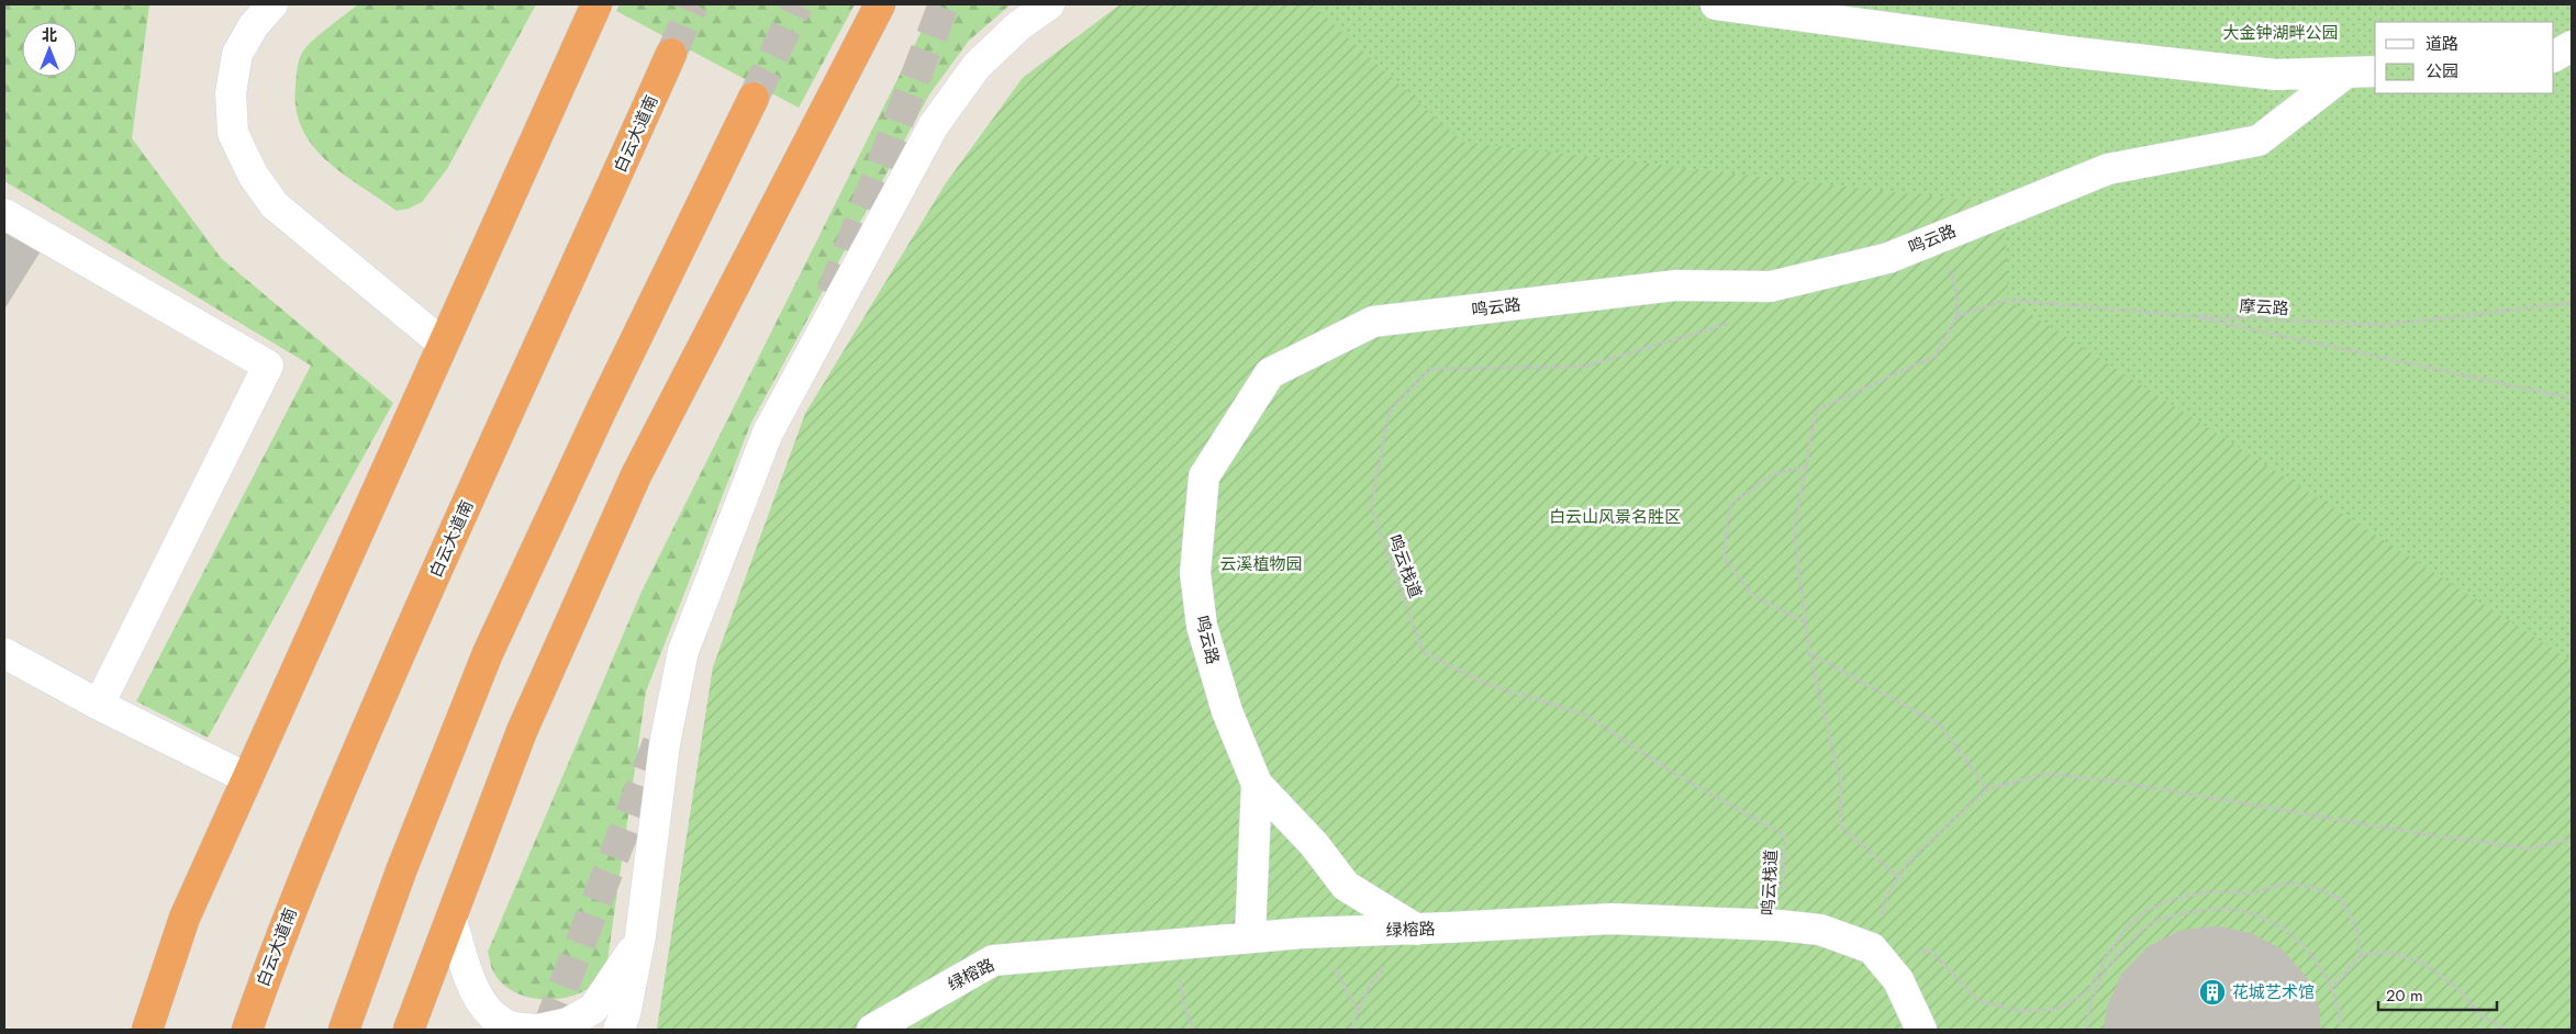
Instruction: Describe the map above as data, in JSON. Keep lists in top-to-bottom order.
{
  "streets": {
    "highway": ["白云大道南"],
    "street": ["鸣云路", "绿榕路"],
    "path": ["摩云路", "鸣云栈道"]
  },
  "crossings": [
    ["鸣云路", "鸣云栈道"],
    ["鸣云路", "绿榕路"],
    ["鸣云栈道", "绿榕路"]
  ],
  "parks": ["大金钟湖畔公园", "白云山风景名胜区", "云溪植物园"],
  "places": {
    "building": ["花城艺术馆"]
  },
  "legend": ["道路", "公园"],
  "scale_bar": "20 m",
  "north": "top"
}
